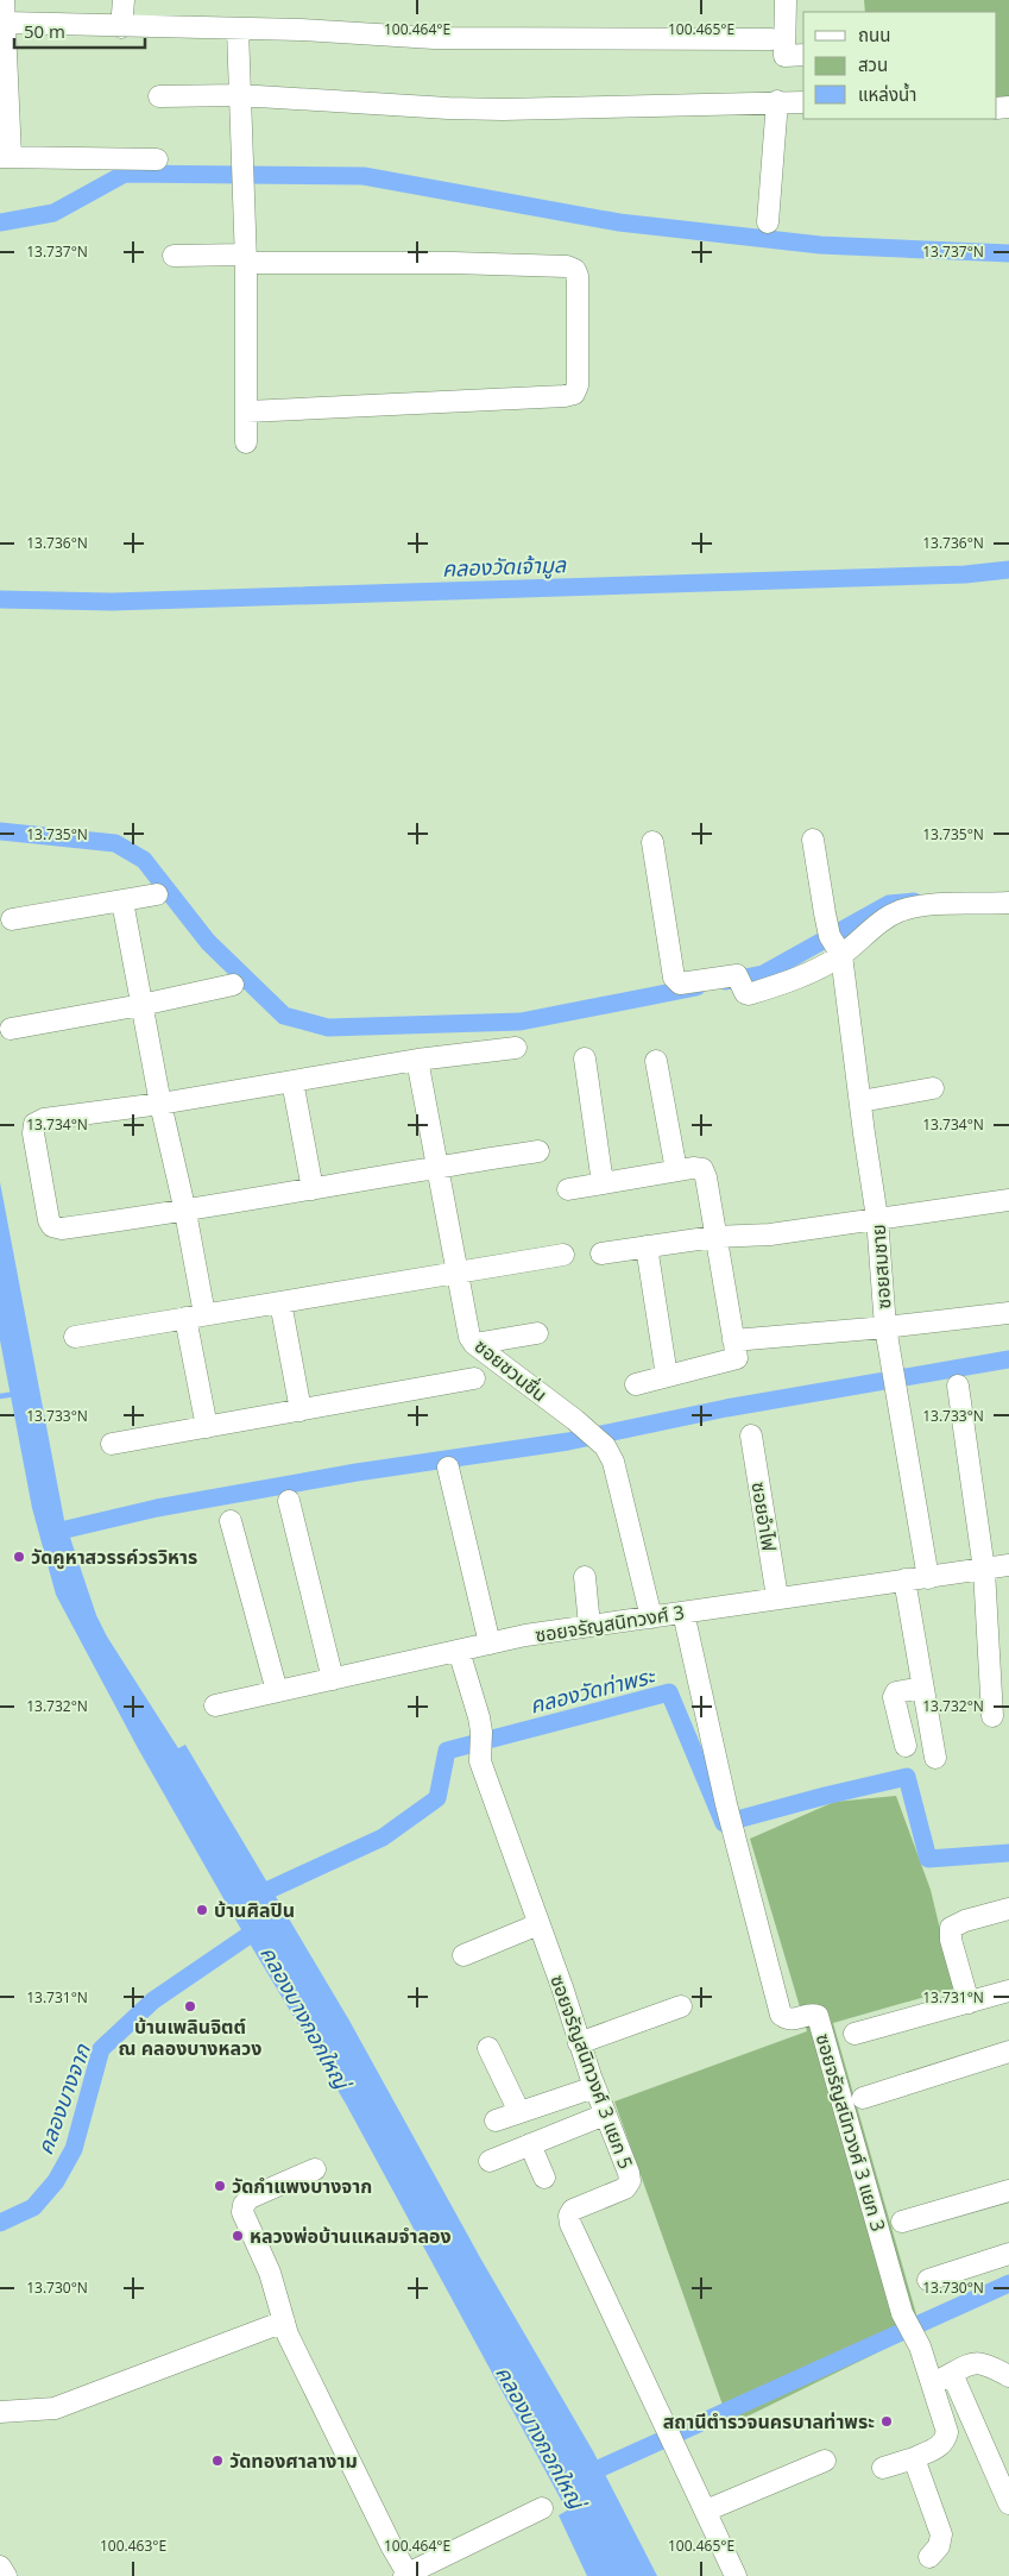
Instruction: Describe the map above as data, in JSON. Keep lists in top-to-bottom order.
{
  "streets": {
    "street": [
      "ซอยสมชาย",
      "ซอยชวนชื่น",
      "ซอยอำไฟ",
      "ซอยจรัญสนิทวงศ์ 3",
      "ซอยจรัญสนิทวงศ์ 3 แยก 5",
      "ซอยจรัญสนิทวงศ์ 3 แยก 3"
    ]
  },
  "crossings": [
    ["ซอยสมชาย", "ซอยจรัญสนิทวงศ์ 3"],
    ["ซอยชวนชื่น", "ซอยจรัญสนิทวงศ์ 3"],
    ["ซอยอำไฟ", "ซอยจรัญสนิทวงศ์ 3"],
    ["ซอยจรัญสนิทวงศ์ 3", "ซอยจรัญสนิทวงศ์ 3 แยก 5"],
    ["ซอยจรัญสนิทวงศ์ 3", "ซอยจรัญสนิทวงศ์ 3 แยก 3"]
  ],
  "water": [
    "คลองวัดเจ้ามูล",
    "คลองวัดท่าพระ",
    "คลองบางกอกใหญ่",
    "คลองบางจาก"
  ],
  "places": [
    "วัดคูหาสวรรค์วรวิหาร",
    "บ้านศิลปิน",
    "บ้านเพลินจิตต์ ณ คลองบางหลวง",
    "วัดกำแพงบางจาก",
    "หลวงพ่อบ้านแหลมจำลอง",
    "สถานีตำรวจนครบาลท่าพระ",
    "วัดทองศาลางาม"
  ],
  "legend": ["ถนน", "สวน", "แหล่งน้ำ"],
  "scale_bar": "50 m",
  "coordinates": [
    "100.464°E",
    "100.465°E",
    "13.737°N",
    "13.736°N",
    "13.735°N",
    "13.734°N",
    "13.733°N",
    "13.732°N",
    "13.731°N",
    "13.730°N",
    "100.463°E"
  ]
}
